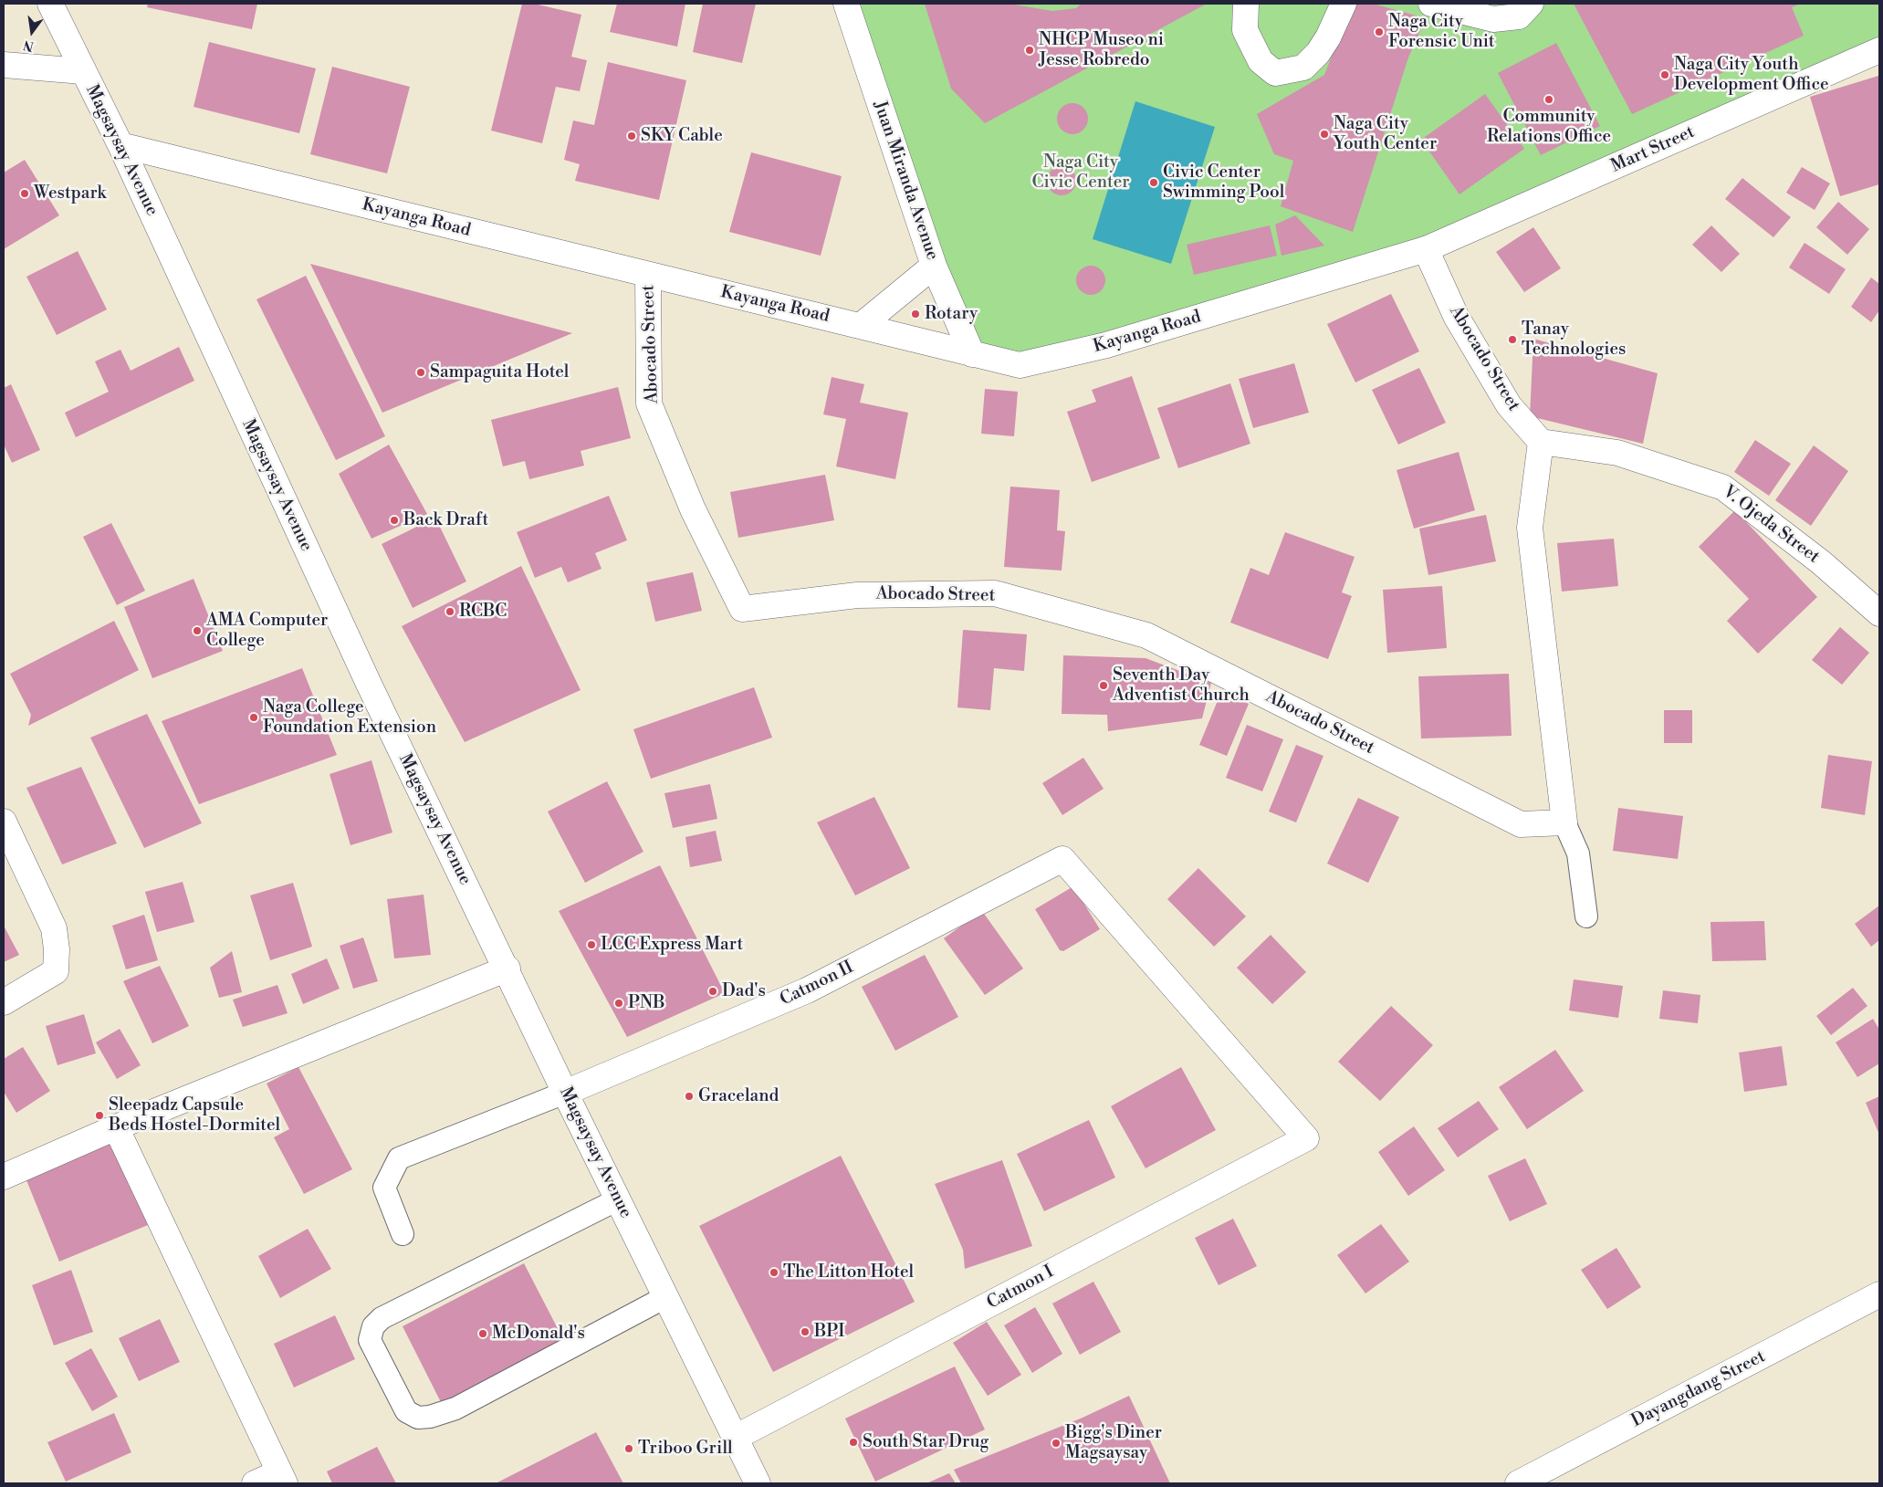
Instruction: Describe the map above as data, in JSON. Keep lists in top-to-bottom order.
{
  "streets": {
    "street": [
      "Mart Street",
      "Magsaysay Avenue",
      "Juan Miranda Avenue",
      "Kayanga Road",
      "Abocado Street",
      "V. Ojeda Street",
      "Catmon II",
      "Catmon I",
      "Dayangdang Street"
    ]
  },
  "crossings": [
    ["Mart Street", "Kayanga Road"],
    ["Mart Street", "Abocado Street"],
    ["Magsaysay Avenue", "Kayanga Road"],
    ["Magsaysay Avenue", "Catmon II"],
    ["Magsaysay Avenue", "Catmon I"],
    ["Juan Miranda Avenue", "Kayanga Road"],
    ["Kayanga Road", "Abocado Street"],
    ["Abocado Street", "V. Ojeda Street"],
    ["Catmon II", "Catmon I"]
  ],
  "parks": ["Naga City Civic Center"],
  "places": [
    "Naga City Forensic Unit",
    "NHCP Museo ni Jesse Robredo",
    "Naga City Youth Development Office",
    "Community Relations Office",
    "Naga City Youth Center",
    "SKY Cable",
    "Civic Center Swimming Pool",
    "Westpark",
    "Rotary",
    "Tanay Technologies",
    "Sampaguita Hotel",
    "Back Draft",
    "RCBC",
    "AMA Computer College",
    "Seventh Day Adventist Church",
    "Naga College Foundation Extension",
    "LCC Express Mart",
    "Dad's",
    "PNB",
    "Graceland",
    "Sleepadz Capsule Beds Hostel-Dormitel",
    "The Litton Hotel",
    "BPI",
    "McDonald's",
    "South Star Drug",
    "Bigg's Diner Magsaysay",
    "Triboo Grill"
  ],
  "north": "bottom"
}
